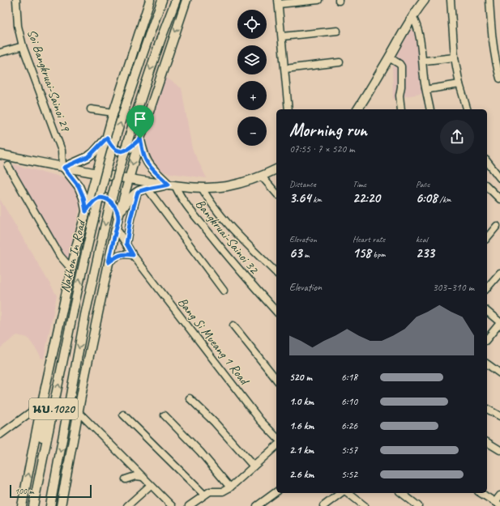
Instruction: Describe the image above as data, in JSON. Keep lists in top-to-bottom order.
{
  "streets": {
    "main road": ["Nakhon In Road", "นบ.1020"],
    "street": ["Soi Bangkruai-Sainoi 29", "Bangkruai-Sainoi 32", "Bang Si Mueang 1 Road"]
  },
  "crossings": [
    ["Bang Si Mueang 1 Road", "นบ.1020"]
  ],
  "scale_bar": "100 m",
  "page": {
    "map_buttons": ["+", "−"],
    "heading": ["Morning run", "07:55 · 7 × 520 m"],
    "stats": [
      ["Distance", "3.64 km"],
      ["Time", "22:20"],
      ["Pace", "6:08 /km"],
      ["Elevation", "63 m"],
      ["Heart rate", "158 bpm"],
      ["kcal", "233"]
    ],
    "chart": ["Elevation", "303–310 m"],
    "list": [
      {
        "name": "520 m",
        "note": "6:18"
      },
      {
        "name": "1.0 km",
        "note": "6:10"
      },
      {
        "name": "1.6 km",
        "note": "6:26"
      },
      {
        "name": "2.1 km",
        "note": "5:57"
      },
      {
        "name": "2.6 km",
        "note": "5:52"
      }
    ],
    "scale": "100 m"
  }
}
